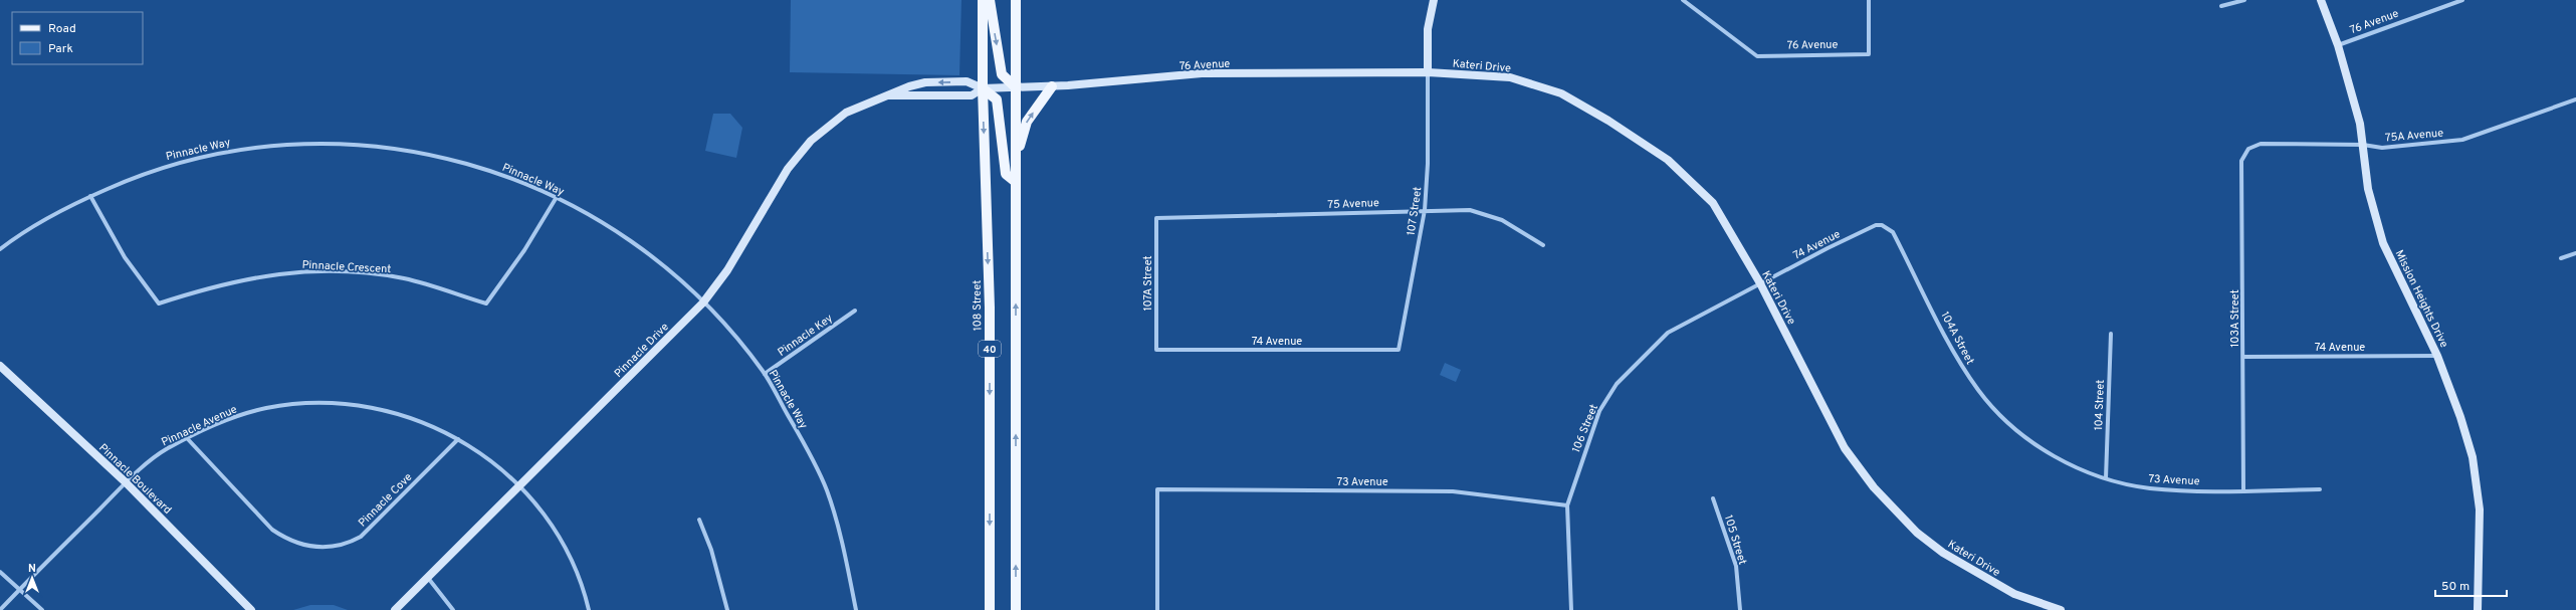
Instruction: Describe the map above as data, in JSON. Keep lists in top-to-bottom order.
{
  "streets": {
    "main road": ["108 Street", "40"],
    "street": [
      "76 Avenue",
      "Kateri Drive",
      "75A Avenue",
      "Pinnacle Way",
      "75 Avenue",
      "107 Street",
      "74 Avenue",
      "Pinnacle Crescent",
      "107A Street",
      "Mission Heights Drive",
      "103A Street",
      "Pinnacle Key",
      "104A Street",
      "Pinnacle Drive",
      "104 Street",
      "Pinnacle Avenue",
      "106 Street",
      "Pinnacle Boulevard",
      "73 Avenue",
      "Pinnacle Cove",
      "105 Street"
    ]
  },
  "crossings": [
    ["76 Avenue", "Kateri Drive"],
    ["76 Avenue", "107 Street"],
    ["76 Avenue", "Mission Heights Drive"],
    ["76 Avenue", "108 Street"],
    ["76 Avenue", "40"],
    ["76 Avenue", "Pinnacle Drive"],
    ["Kateri Drive", "107 Street"],
    ["Kateri Drive", "74 Avenue"],
    ["Kateri Drive", "106 Street"],
    ["75A Avenue", "Mission Heights Drive"],
    ["75A Avenue", "103A Street"],
    ["Pinnacle Way", "Pinnacle Crescent"],
    ["Pinnacle Way", "Pinnacle Key"],
    ["Pinnacle Way", "Pinnacle Drive"],
    ["75 Avenue", "107 Street"],
    ["75 Avenue", "107A Street"],
    ["107 Street", "74 Avenue"],
    ["74 Avenue", "107A Street"],
    ["74 Avenue", "Mission Heights Drive"],
    ["74 Avenue", "103A Street"],
    ["74 Avenue", "104A Street"],
    ["74 Avenue", "106 Street"],
    ["108 Street", "Pinnacle Drive"],
    ["103A Street", "73 Avenue"],
    ["104A Street", "73 Avenue"],
    ["Pinnacle Drive", "Pinnacle Avenue"],
    ["104 Street", "73 Avenue"],
    ["Pinnacle Avenue", "Pinnacle Boulevard"],
    ["Pinnacle Avenue", "Pinnacle Cove"],
    ["106 Street", "73 Avenue"]
  ],
  "legend": ["Road", "Park"],
  "scale_bar": "50 m",
  "north": "top"
}
